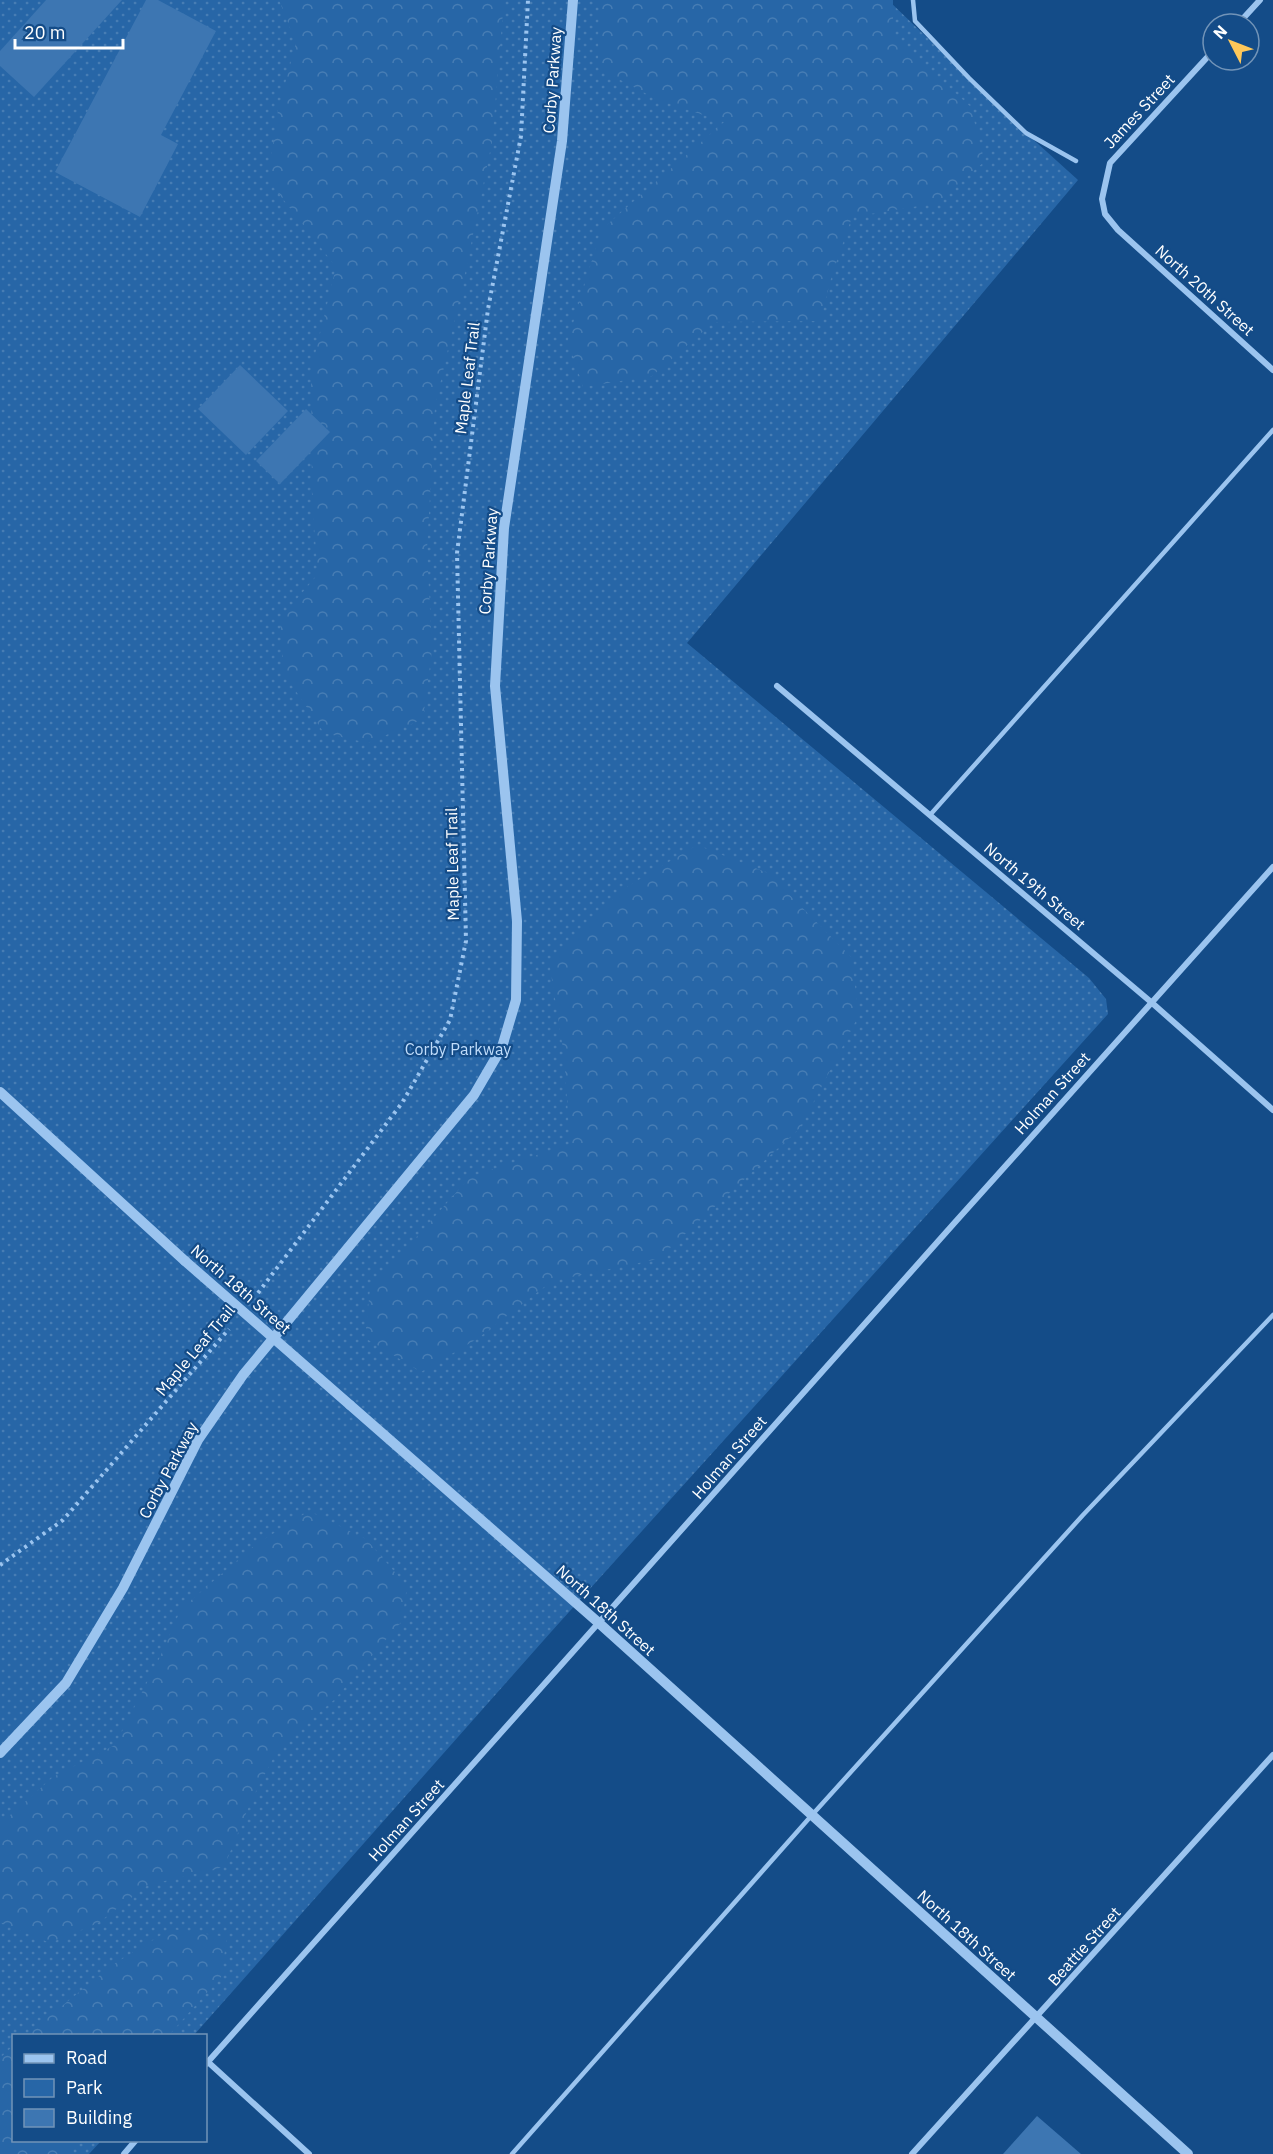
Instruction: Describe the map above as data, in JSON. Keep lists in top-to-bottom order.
{
  "streets": {
    "street": [
      "Corby Parkway",
      "James Street",
      "North 20th Street",
      "North 19th Street",
      "Holman Street",
      "North 18th Street",
      "Beattie Street"
    ],
    "path": ["Maple Leaf Trail"]
  },
  "crossings": [
    ["James Street", "North 20th Street"],
    ["North 19th Street", "Holman Street"],
    ["Holman Street", "North 18th Street"],
    ["North 18th Street", "Beattie Street"]
  ],
  "parks": ["Corby Parkway"],
  "legend": ["Road", "Park", "Building"],
  "scale_bar": "20 m",
  "north": "top left"
}
